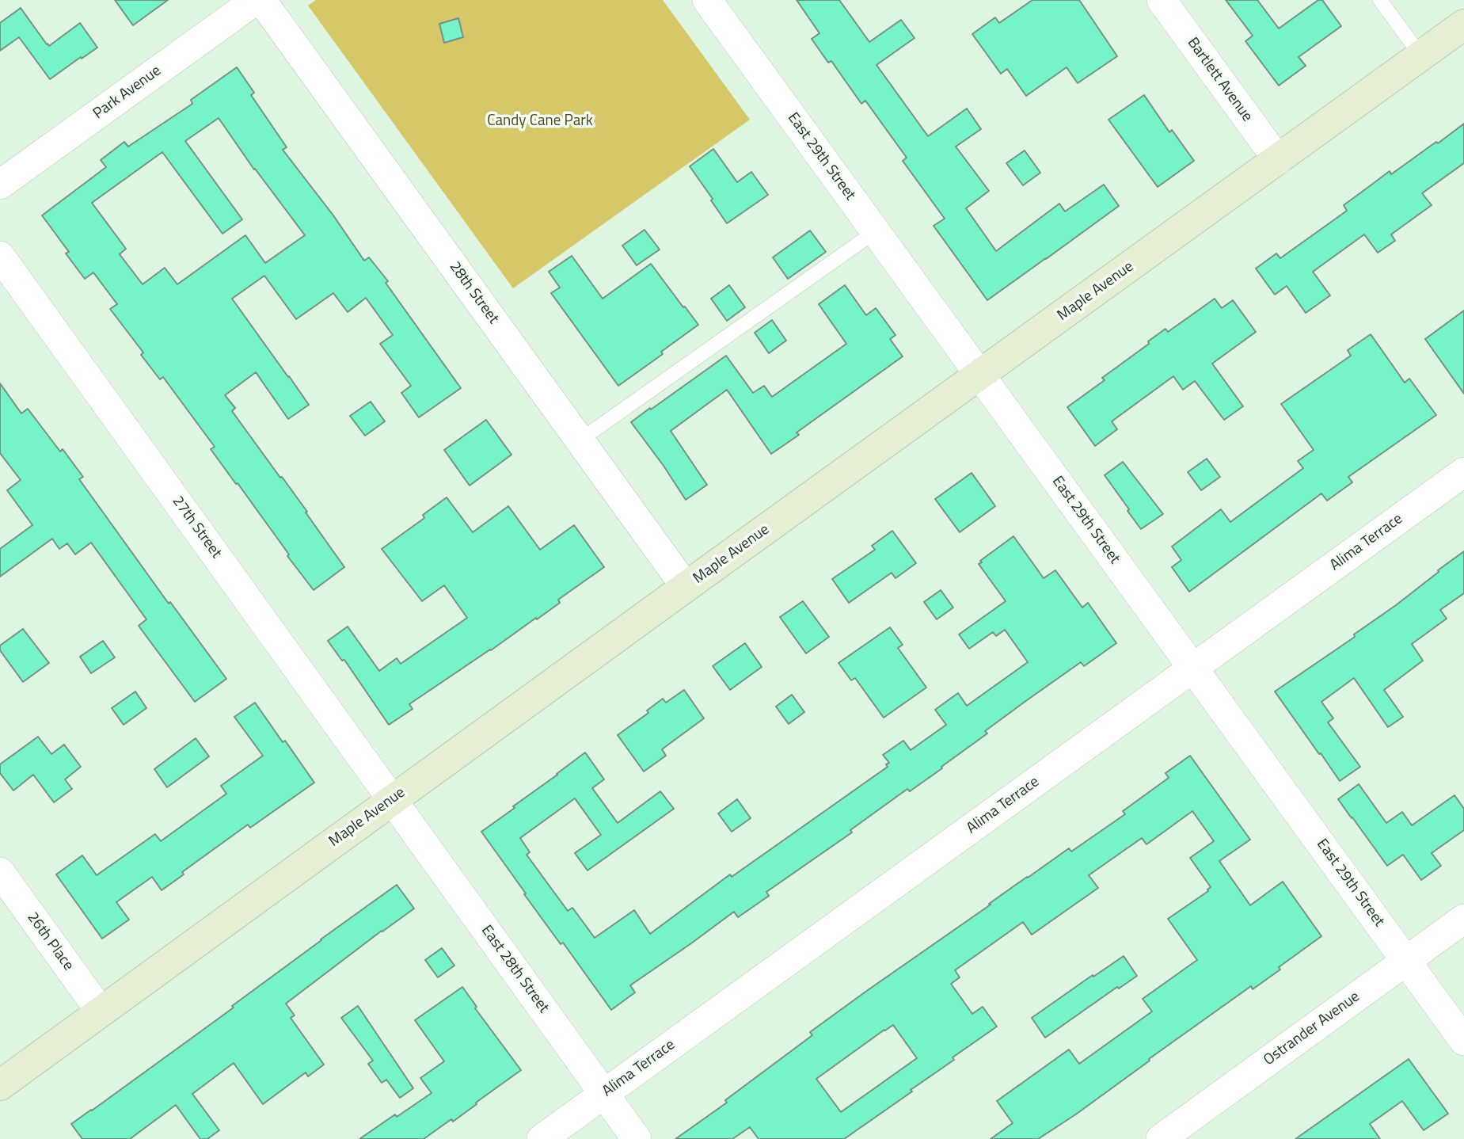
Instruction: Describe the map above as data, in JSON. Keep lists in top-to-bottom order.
{
  "streets": {
    "street": [
      "Bartlett Avenue",
      "Park Avenue",
      "East 29th Street",
      "Maple Avenue",
      "28th Street",
      "27th Street",
      "Alima Terrace",
      "26th Place",
      "East 28th Street",
      "Ostrander Avenue"
    ]
  },
  "crossings": [
    ["Bartlett Avenue", "Maple Avenue"],
    ["East 29th Street", "Maple Avenue"],
    ["East 29th Street", "Alima Terrace"],
    ["East 29th Street", "Ostrander Avenue"],
    ["Maple Avenue", "28th Street"],
    ["Maple Avenue", "27th Street"],
    ["Maple Avenue", "26th Place"],
    ["Maple Avenue", "East 28th Street"],
    ["27th Street", "East 28th Street"],
    ["Alima Terrace", "East 28th Street"]
  ],
  "parks": ["Candy Cane Park"]
}
